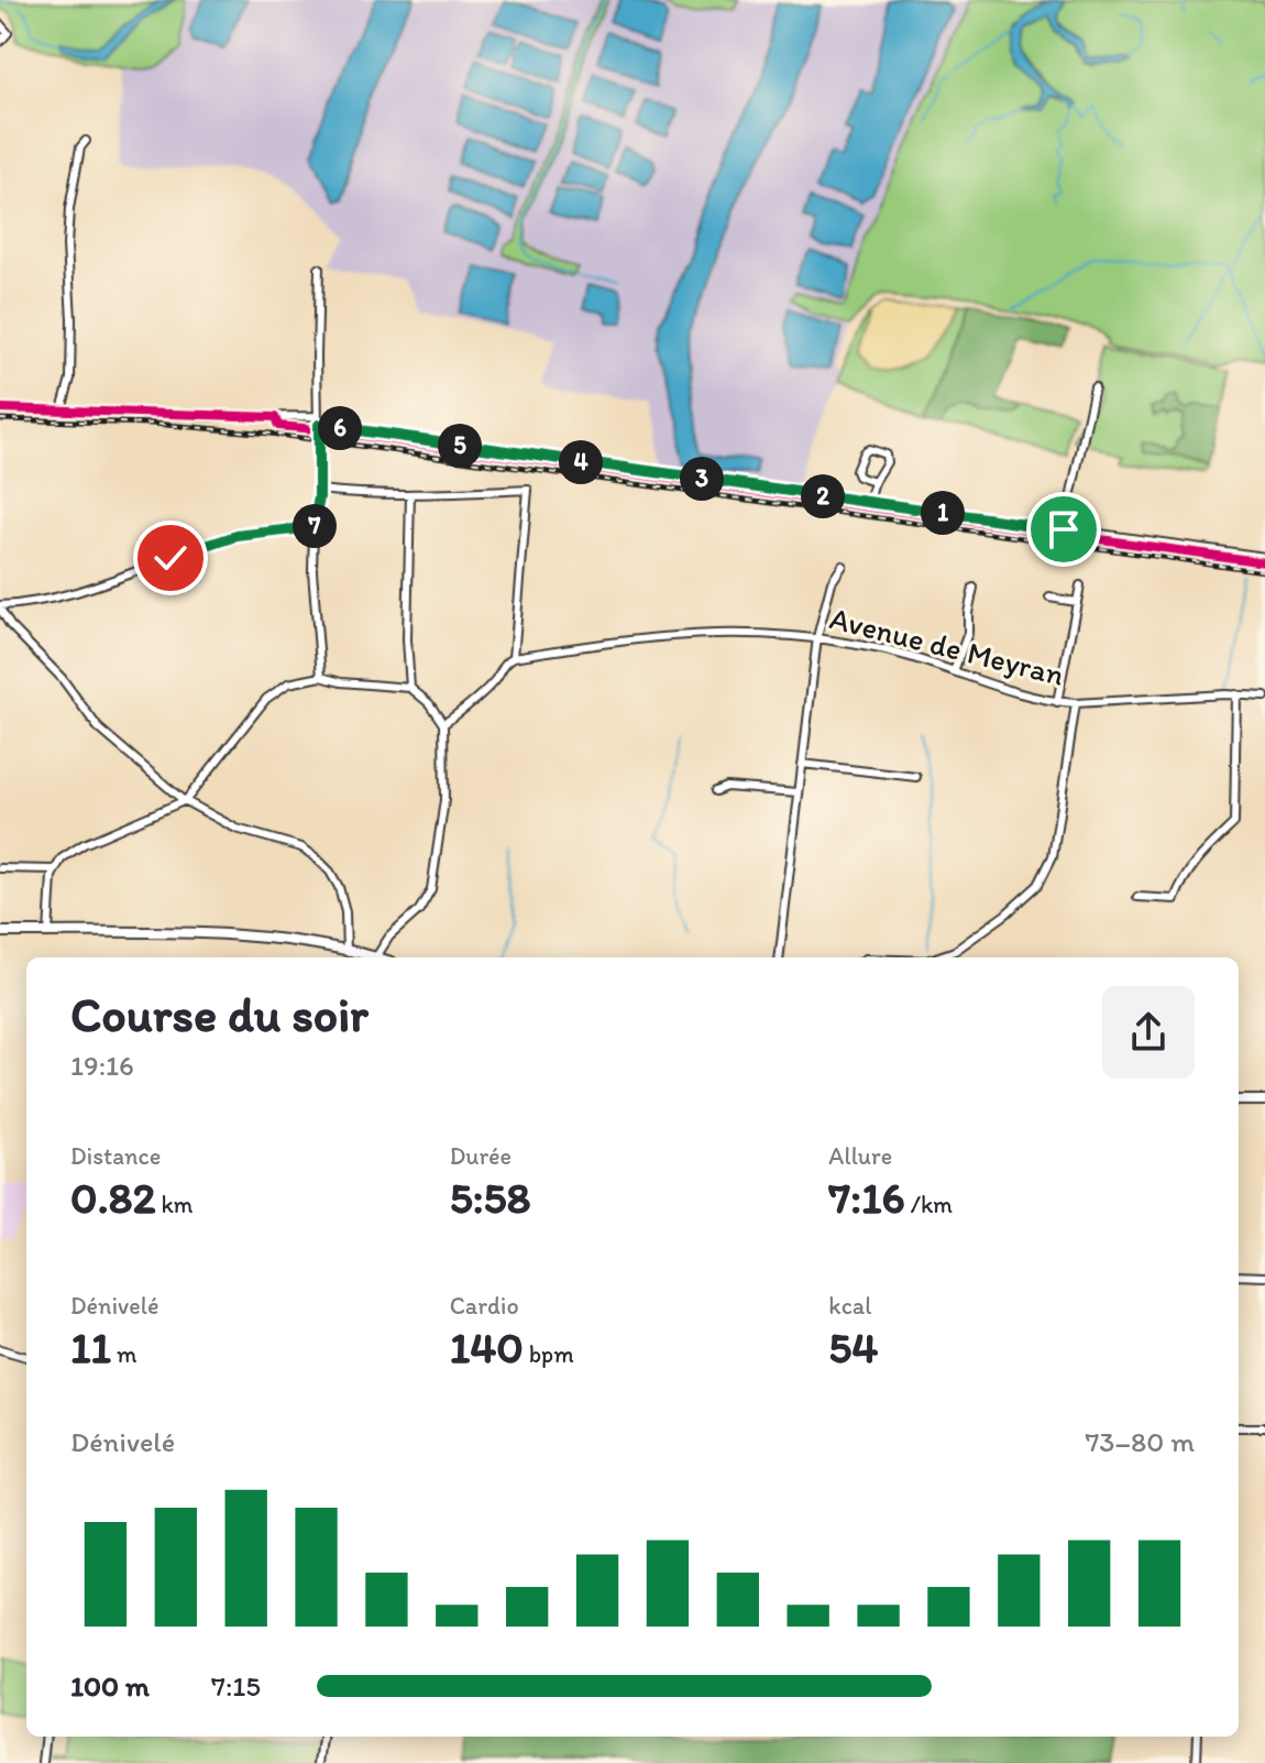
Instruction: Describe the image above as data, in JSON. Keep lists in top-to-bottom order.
{
  "streets": {
    "street": ["Avenue de Meyran"]
  },
  "page": {
    "pins": [
      "6",
      "5",
      "4",
      "3",
      "2",
      "1",
      "7"
    ],
    "heading": ["Course du soir", "19:16"],
    "stats": [
      ["Distance", "0.82 km"],
      ["Durée", "5:58"],
      ["Allure", "7:16 /km"],
      ["Dénivelé", "11 m"],
      ["Cardio", "140 bpm"],
      ["kcal", "54"]
    ],
    "chart": ["Dénivelé", "73–80 m"],
    "list": [
      {
        "name": "100 m",
        "note": "7:15"
      }
    ]
  }
}
